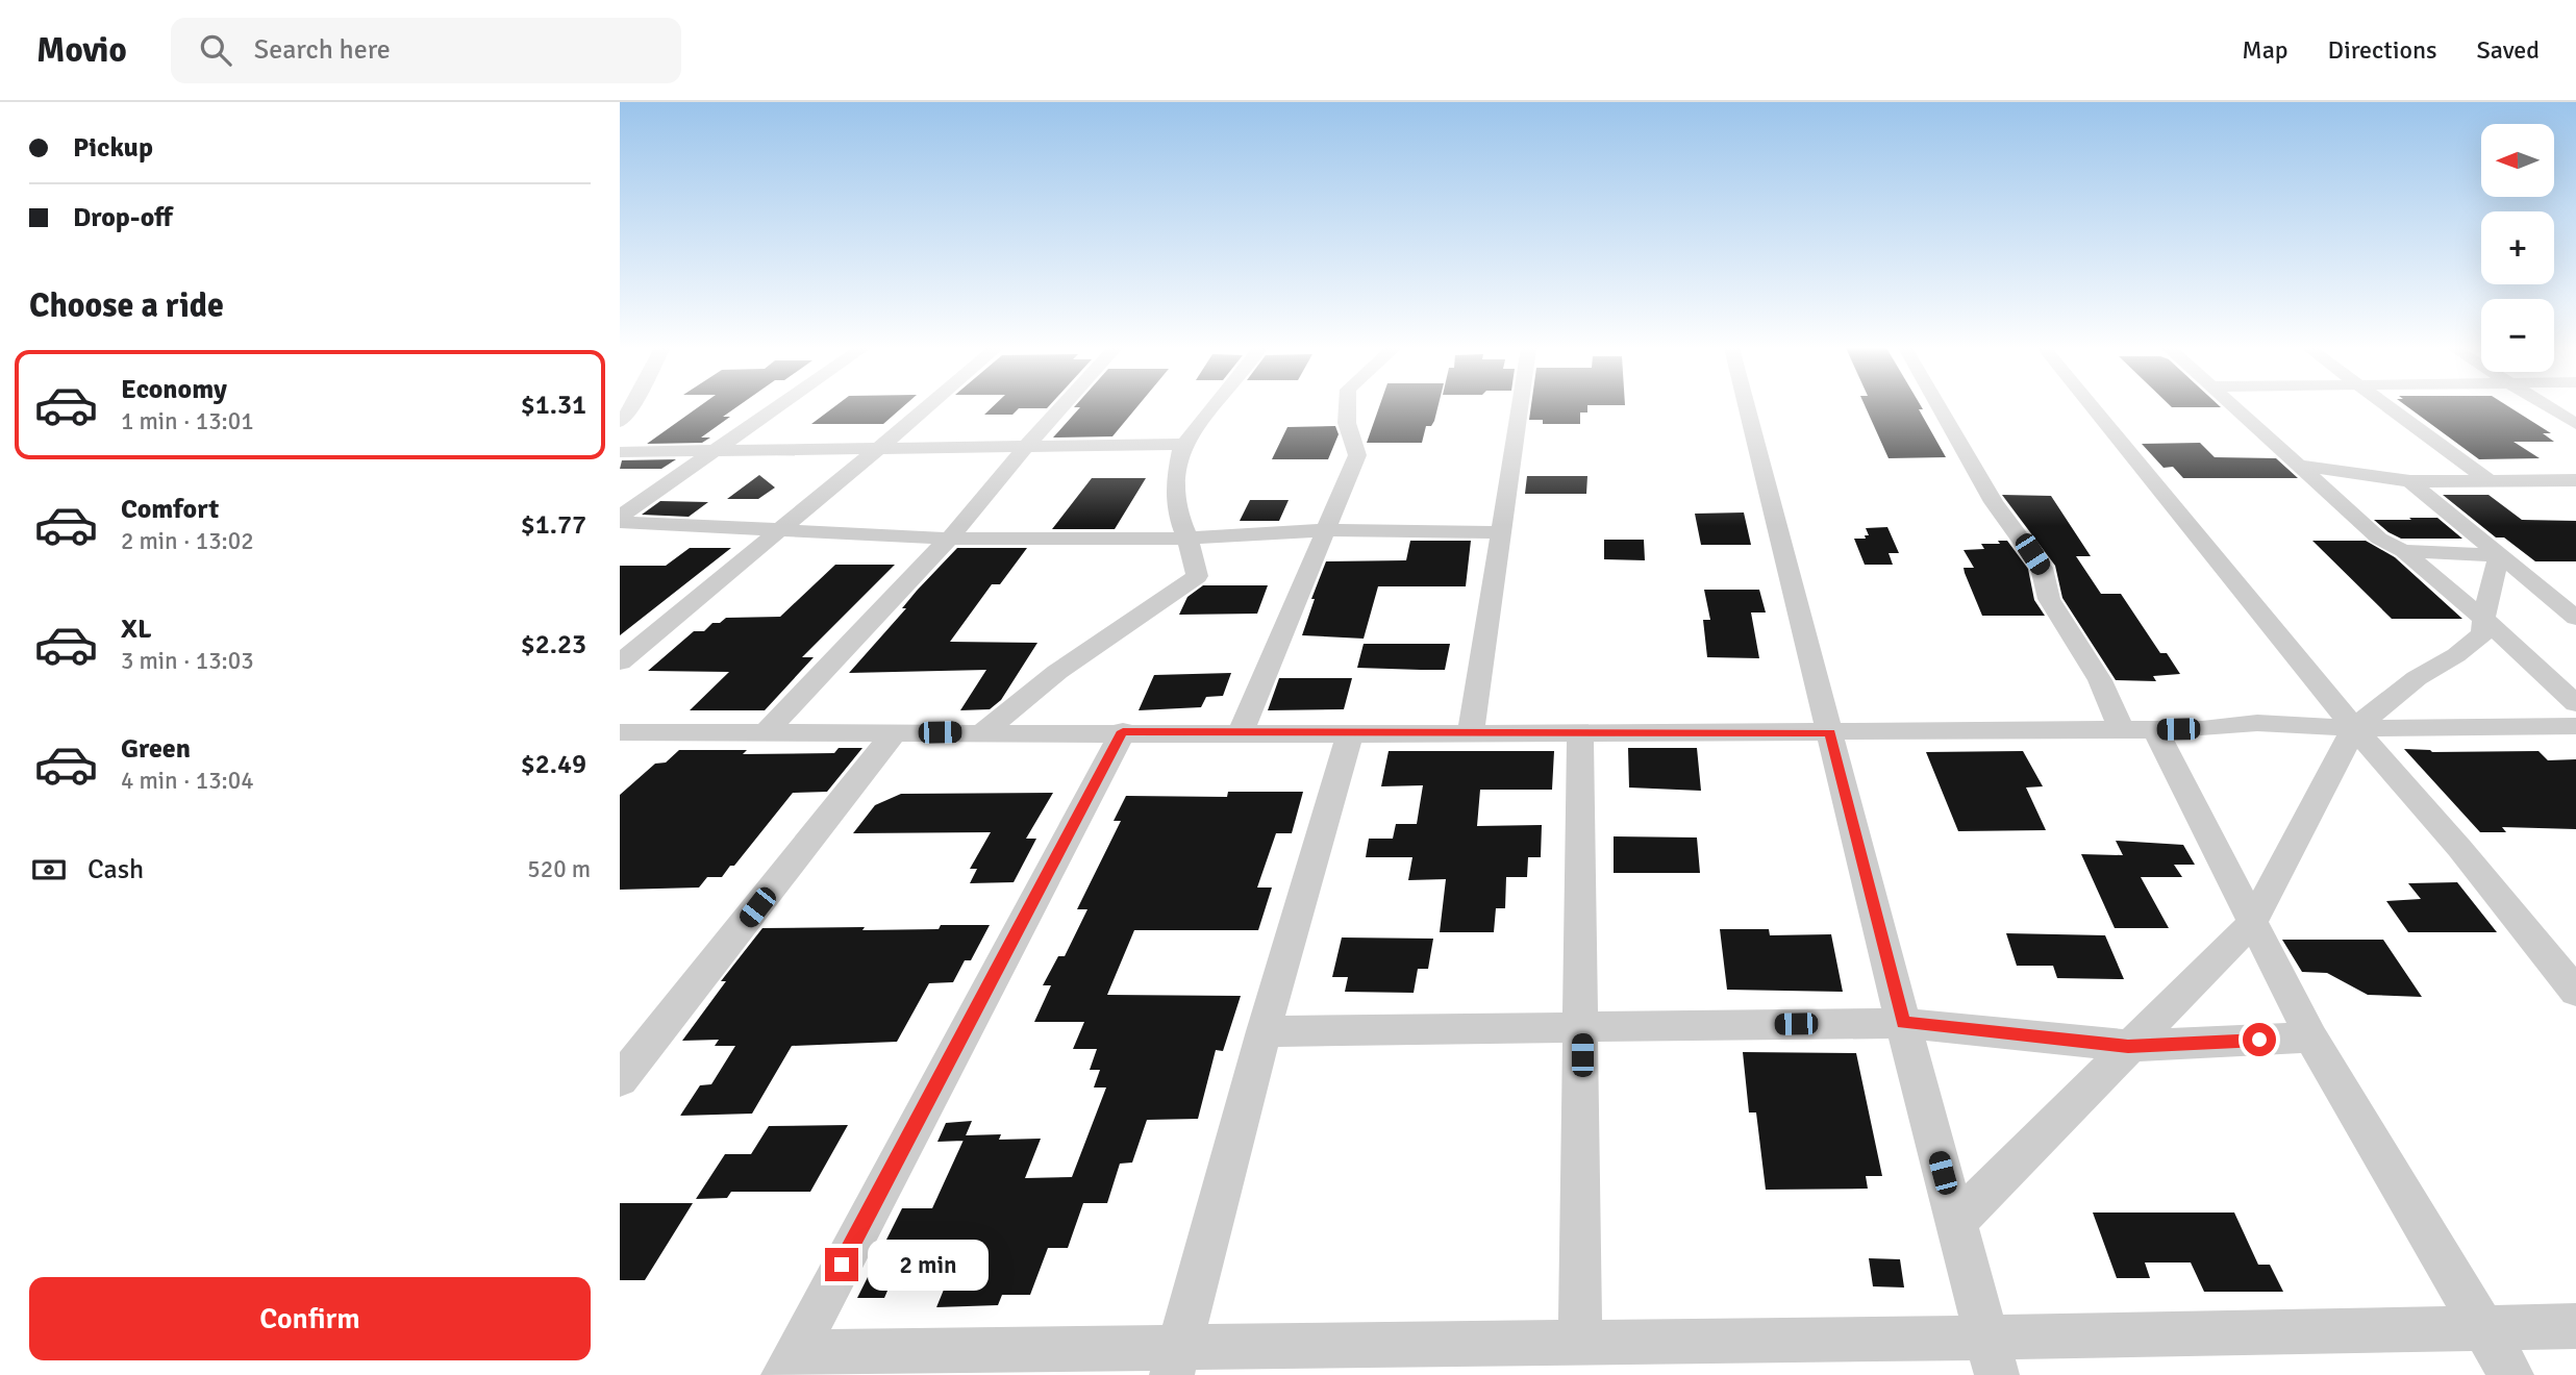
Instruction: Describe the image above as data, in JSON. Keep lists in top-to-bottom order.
{
  "north": "left",
  "page": {
    "header": "Movio",
    "search": "Search here",
    "nav": ["Map", "Directions", "Saved"],
    "banner": ["Pickup", "Drop-off"],
    "map_buttons": ["+", "−"],
    "heading": "Choose a ride",
    "list": [
      {
        "name": "Economy",
        "note": "1 min · 13:01",
        "value": "$1.31"
      },
      {
        "name": "Comfort",
        "note": "2 min · 13:02",
        "value": "$1.77"
      },
      {
        "name": "XL",
        "note": "3 min · 13:03",
        "value": "$2.23"
      },
      {
        "name": "Green",
        "note": "4 min · 13:04",
        "value": "$2.49"
      }
    ],
    "pay": ["Cash", "520 m"],
    "bubble": "2 min",
    "buttons": "Confirm"
  }
}
